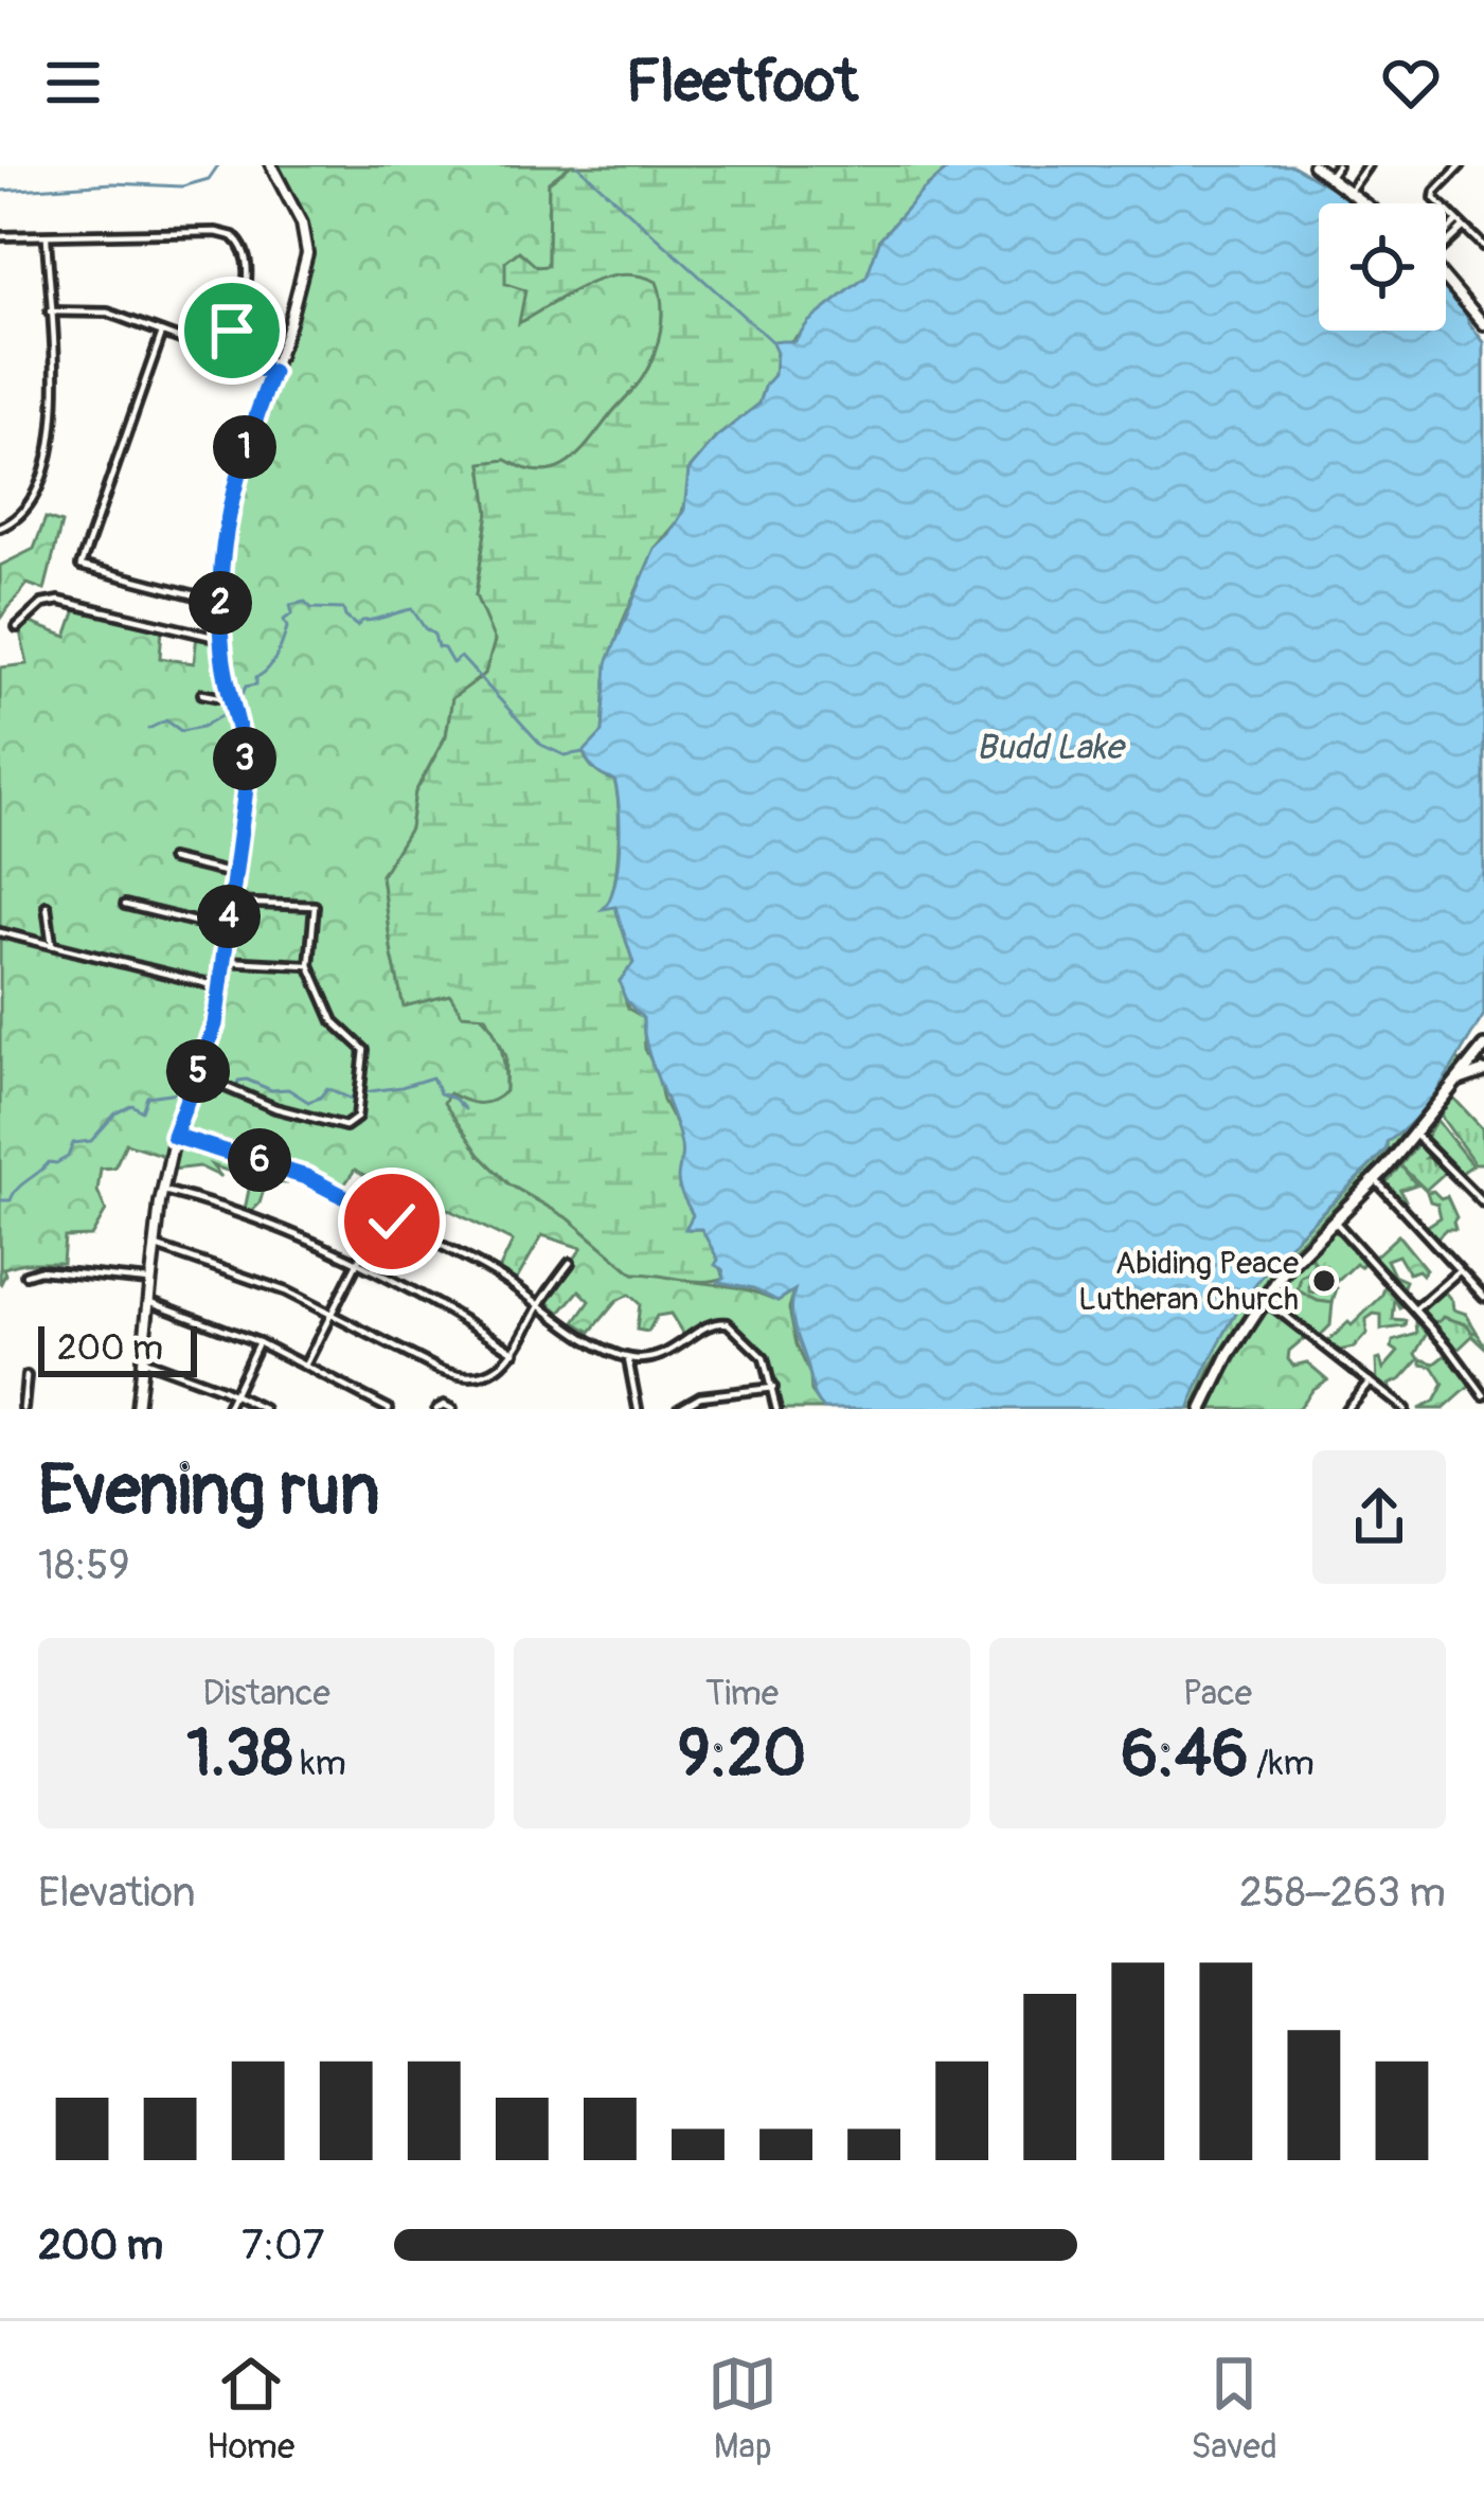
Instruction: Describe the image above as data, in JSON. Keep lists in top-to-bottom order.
{
  "water": ["Budd Lake"],
  "places": ["Abiding Peace Lutheran Church"],
  "scale_bar": "200 m",
  "page": {
    "header": "Fleetfoot",
    "pins": [
      "1",
      "2",
      "3",
      "4",
      "5",
      "6"
    ],
    "scale": "200 m",
    "heading": ["Evening run", "18:59"],
    "stats": [
      ["Distance", "1.38 km"],
      ["Time", "9:20"],
      ["Pace", "6:46 /km"]
    ],
    "chart": ["Elevation", "258–263 m"],
    "list": [
      {
        "name": "200 m",
        "note": "7:07"
      }
    ],
    "tabs": ["Home", "Map", "Saved"]
  }
}
